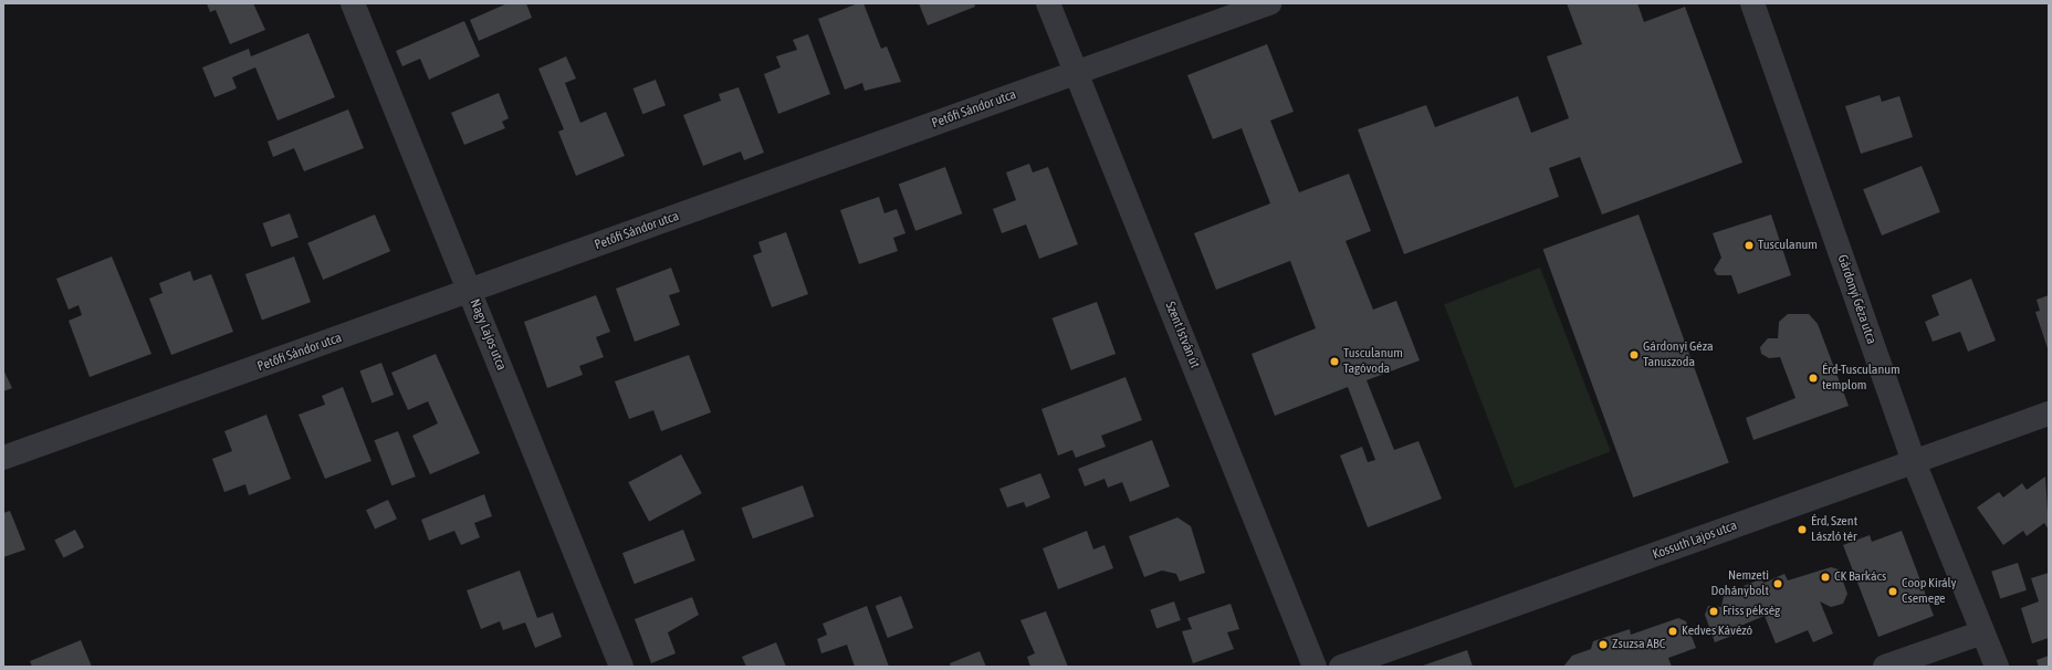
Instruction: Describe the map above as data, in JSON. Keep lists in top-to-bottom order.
{
  "streets": {
    "street": [
      "Petőfi Sándor utca",
      "Gárdonyi Géza utca",
      "Nagy Lajos utca",
      "Szent István út",
      "Kossuth Lajos utca"
    ]
  },
  "crossings": [
    ["Petőfi Sándor utca", "Nagy Lajos utca"],
    ["Petőfi Sándor utca", "Szent István út"],
    ["Gárdonyi Géza utca", "Kossuth Lajos utca"]
  ],
  "places": [
    "Tusculanum",
    "Gárdonyi Géza Tanuszoda",
    "Tusculanum Tagóvoda",
    "Érd-Tusculanum templom",
    "Érd, Szent László tér",
    "CK Barkács",
    "Nemzeti Dohánybolt",
    "Coop Király Csemege",
    "Friss pékség",
    "Kedves Kávézó",
    "Zsuzsa ABC"
  ]
}
